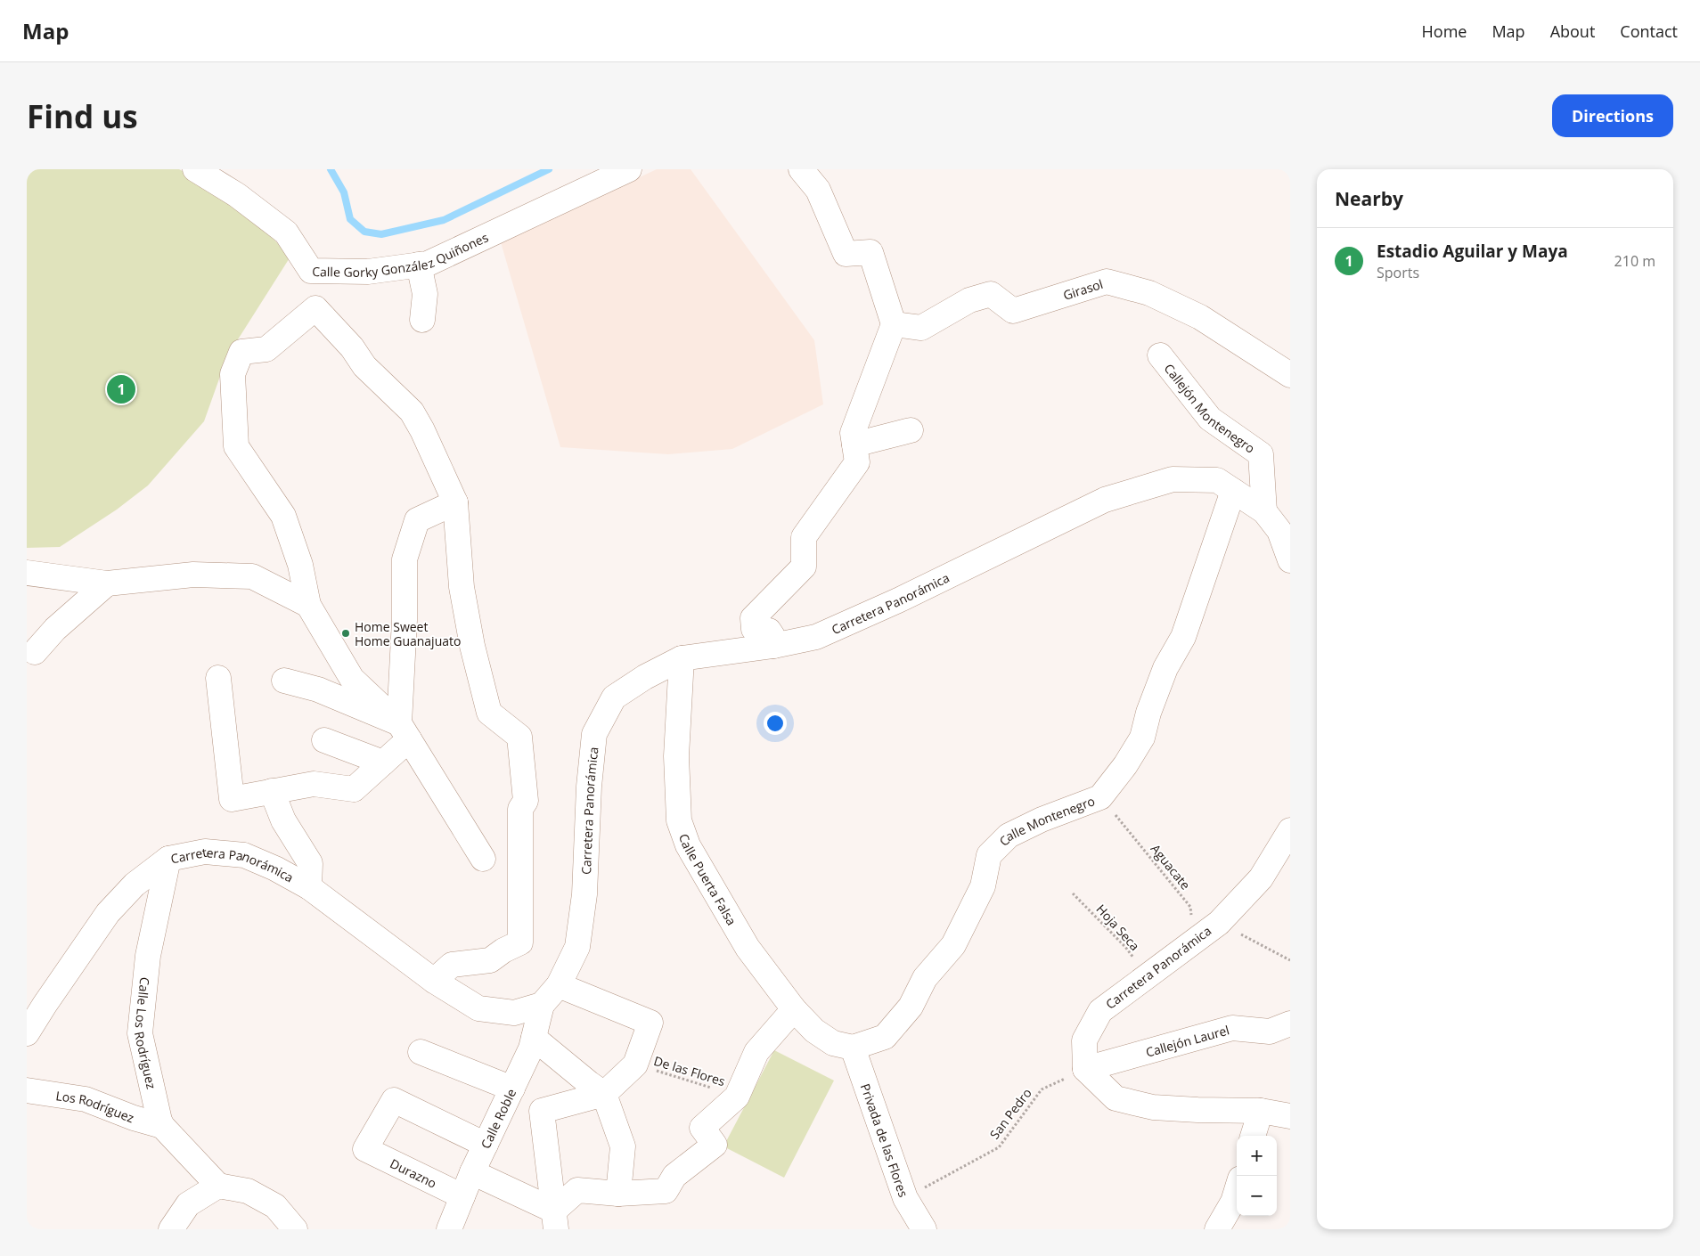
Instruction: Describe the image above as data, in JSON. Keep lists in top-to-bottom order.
{
  "streets": {
    "street": [
      "Calle Gorky González Quiñones",
      "Girasol",
      "Callejón Montenegro",
      "Carretera Panorámica",
      "Calle Montenegro",
      "Calle Puerta Falsa",
      "Calle Los Rodríguez",
      "Callejón Laurel",
      "Los Rodríguez",
      "Calle Roble",
      "Privada de las Flores",
      "Durazno"
    ],
    "path": [
      "Aguacate",
      "Hoja Seca",
      "De las Flores",
      "San Pedro"
    ]
  },
  "crossings": [
    ["Callejón Montenegro", "Carretera Panorámica"],
    ["Carretera Panorámica", "Calle Montenegro"],
    ["Carretera Panorámica", "Calle Puerta Falsa"],
    ["Carretera Panorámica", "Hoja Seca"],
    ["Carretera Panorámica", "Calle Los Rodríguez"],
    ["Carretera Panorámica", "Callejón Laurel"],
    ["Carretera Panorámica", "San Pedro"],
    ["Carretera Panorámica", "Calle Roble"],
    ["Calle Montenegro", "Aguacate"],
    ["Calle Montenegro", "Calle Puerta Falsa"],
    ["Calle Montenegro", "Privada de las Flores"],
    ["Calle Puerta Falsa", "Privada de las Flores"],
    ["Calle Los Rodríguez", "Los Rodríguez"],
    ["Callejón Laurel", "San Pedro"],
    ["San Pedro", "Privada de las Flores"],
    ["Calle Roble", "Durazno"]
  ],
  "places": ["Home Sweet Home Guanajuato"],
  "page": {
    "header": "Map",
    "nav": [
      "Home",
      "Map",
      "About",
      "Contact"
    ],
    "buttons": "Directions",
    "title": "Find us",
    "heading": "Nearby",
    "list": [
      {
        "mark": "1",
        "name": "Estadio Aguilar y Maya",
        "note": "Sports",
        "value": "210 m"
      }
    ],
    "pins": "1",
    "map_buttons": ["+", "−"]
  }
}
